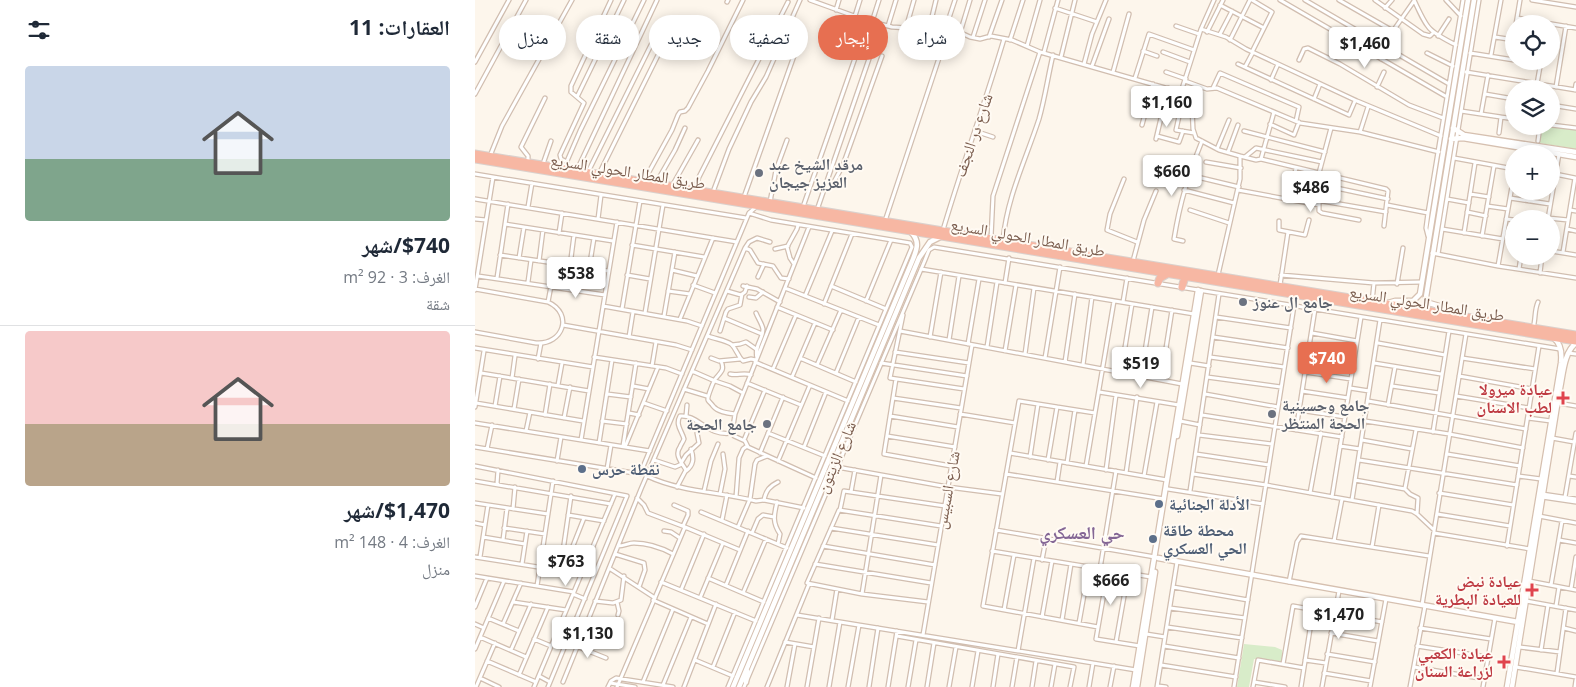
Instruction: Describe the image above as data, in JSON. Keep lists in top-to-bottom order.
{
  "streets": {
    "highway": ["طريق المطار الحولي السريع"],
    "street": ["شارع در النجف", "شارع الزيتون", "شارع السبيس"]
  },
  "crossings": [
    ["شارع در النجف", "طريق المطار الحولي السريع"],
    ["شارع در النجف", "شارع الزيتون"],
    ["طريق المطار الحولي السريع", "شارع الزيتون"]
  ],
  "districts": ["حي العسكري"],
  "places": {
    "other": [
      "مرقد الشيخ عبد العزيز جيجان",
      "جامع ال عنوز",
      "جامع وحسينية الحجة المنتظر",
      "جامع الحجة",
      "نقطة حرس",
      "الأدلة الجنائية",
      "محطة طاقة الحي العسكري"
    ],
    "health": ["عيادة ميرولا لطب الاسنان", "عيادة نبض للعيادة البطرية", "عيادة الكعبي لزراعة السنان"]
  },
  "page": {
    "heading": "العقارات: 11",
    "map_buttons": ["+", "−"],
    "chip": [
      "شراء",
      "إيجار",
      "تصفية",
      "جديد",
      "شقة",
      "منزل"
    ],
    "price": [
      "$1,460",
      "$1,160",
      "$660",
      "$486",
      "$538",
      "$740",
      "$519",
      "$763",
      "$666",
      "$1,470",
      "$1,130"
    ],
    "list": [
      {
        "name": "$740/شهر",
        "note": "الغرف: 3 · 92 m² · شقة"
      },
      {
        "name": "$1,470/شهر",
        "note": "الغرف: 4 · 148 m² · منزل"
      }
    ]
  }
}
